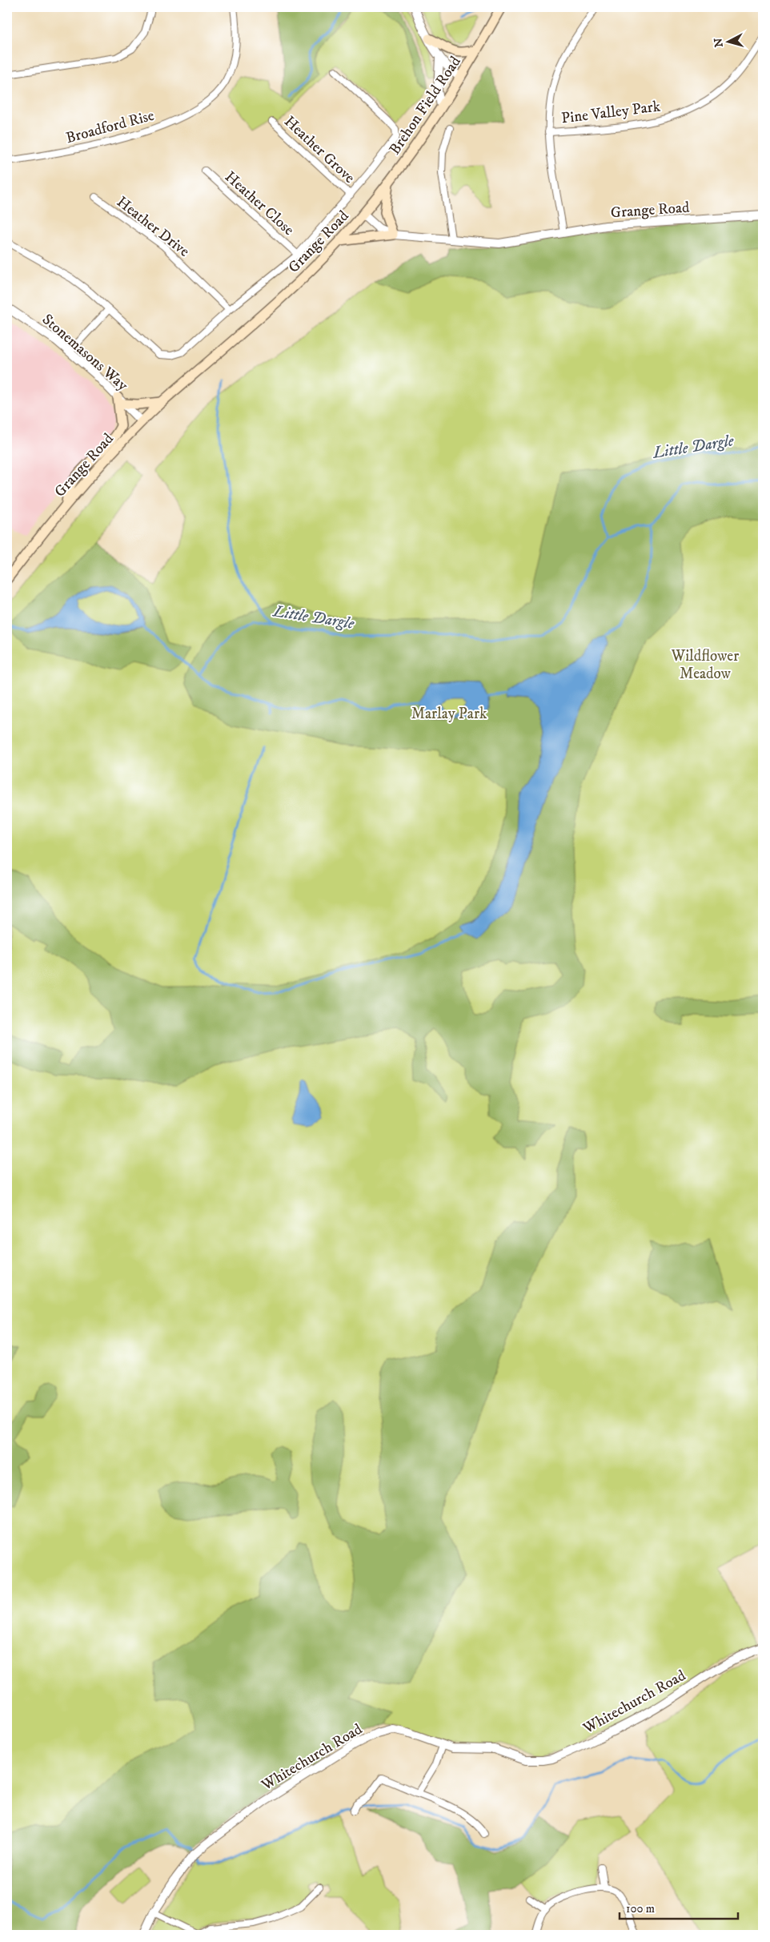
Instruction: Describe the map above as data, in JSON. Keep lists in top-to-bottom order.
{
  "streets": {
    "main road": ["Brehon Field Road", "Grange Road"],
    "street": [
      "Pine Valley Park",
      "Broadford Rise",
      "Heather Grove",
      "Heather Close",
      "Heather Drive",
      "Stonemasons Way",
      "Whitechurch Road"
    ]
  },
  "crossings": [
    ["Brehon Field Road", "Grange Road"],
    ["Grange Road", "Stonemasons Way"]
  ],
  "water": ["Little Dargle"],
  "parks": ["Wildflower Meadow", "Marlay Park"],
  "scale_bar": "100 m",
  "north": "left"
}
